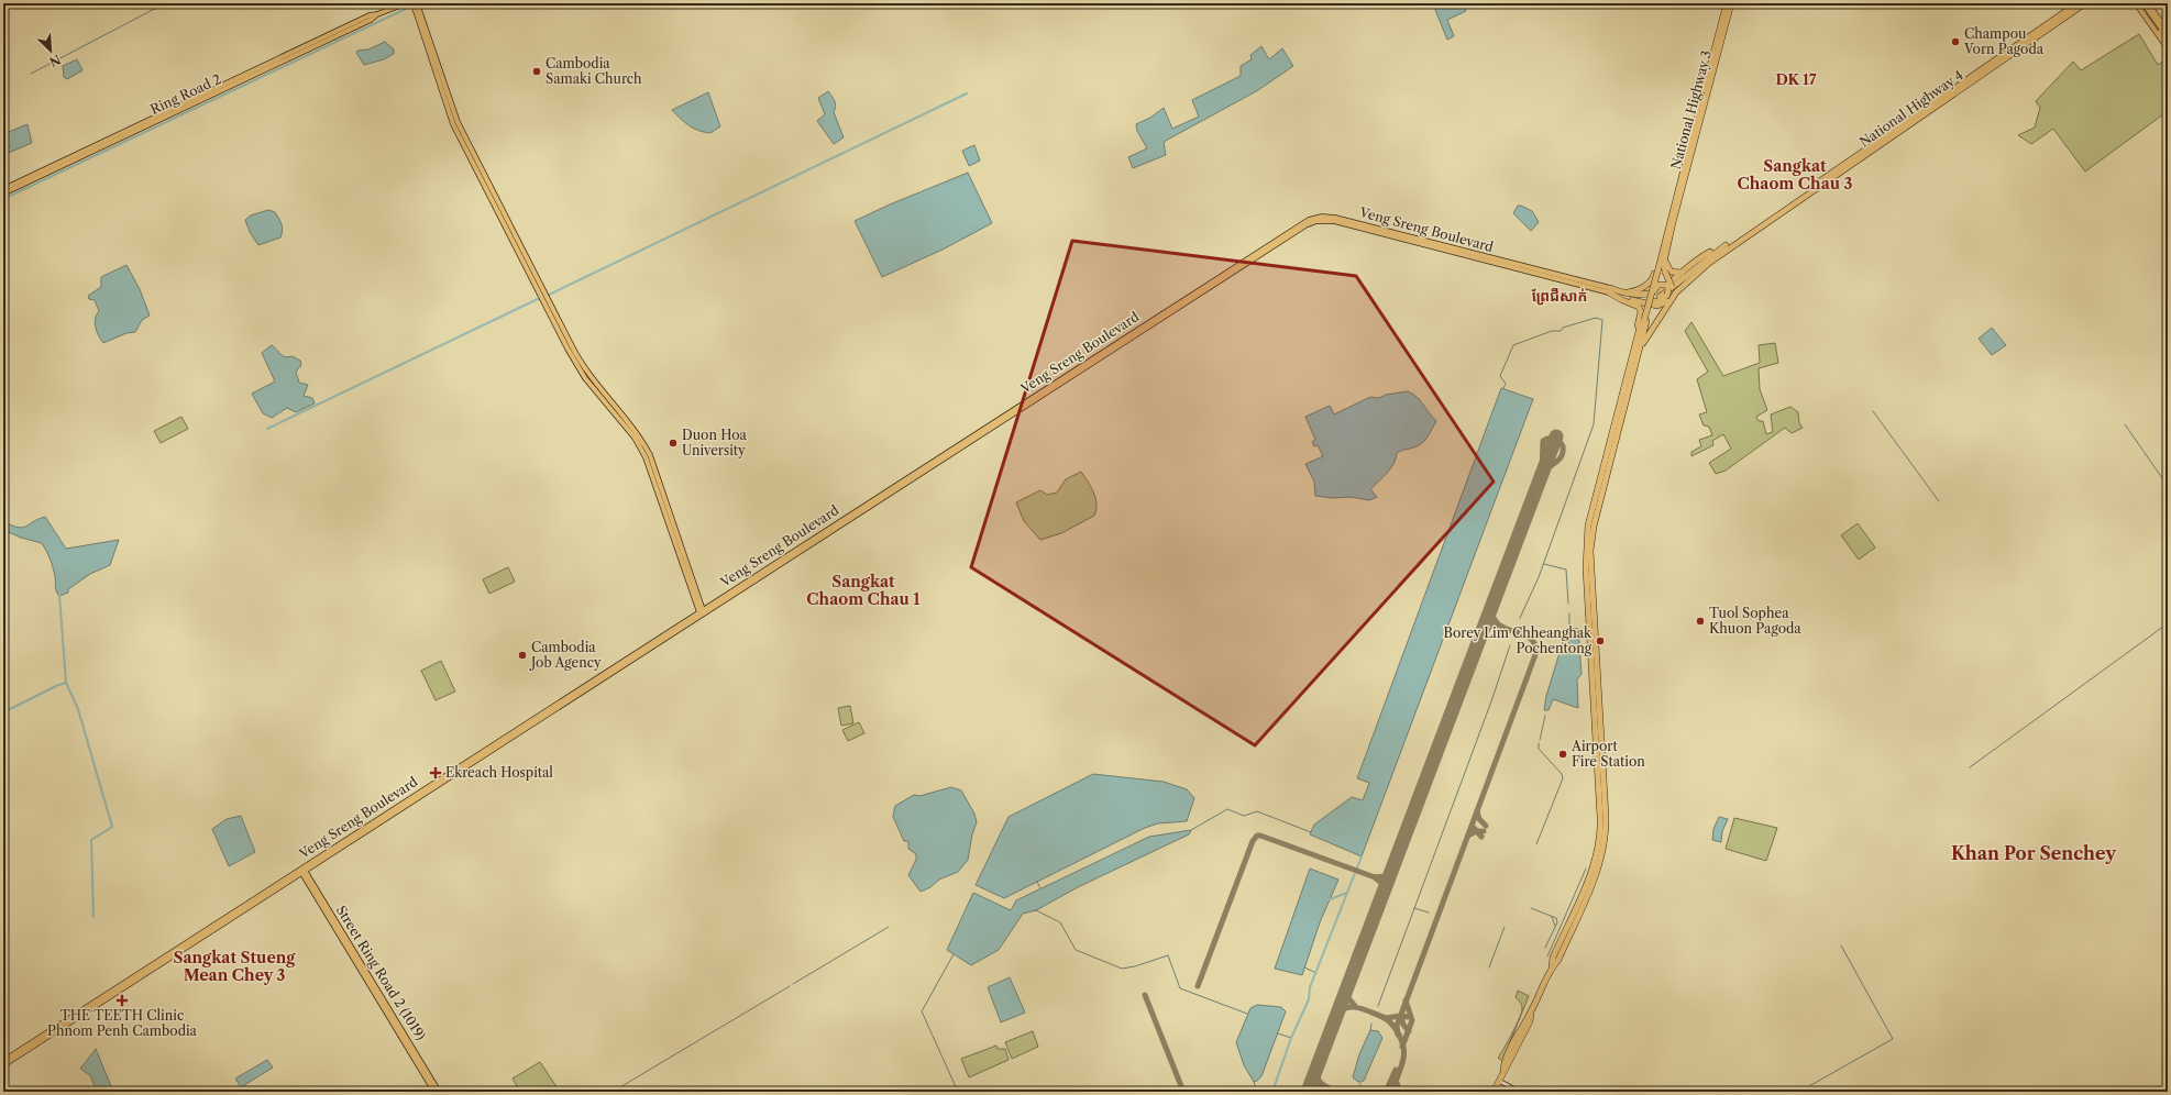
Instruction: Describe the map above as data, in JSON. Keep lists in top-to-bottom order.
{
  "streets": {
    "highway": ["National Highway 4", "National Highway 3"],
    "main road": ["Ring Road 2", "Veng Sreng Boulevard", "Street Ring Road 2 (1019)"]
  },
  "crossings": [
    ["Veng Sreng Boulevard", "Street Ring Road 2 (1019)"]
  ],
  "districts": [
    "DK 17",
    "Sangkat Chaom Chau 3",
    "ព្រែជីសាក់",
    "Sangkat Chaom Chau 1",
    "Khan Por Senchey",
    "Sangkat Stueng Mean Chey 3"
  ],
  "places": {
    "other": [
      "Champou Vorn Pagoda",
      "Cambodia Samaki Church",
      "Duon Hoa University",
      "Tuol Sophea Khuon Pagoda",
      "Borey Lim Chheanghak Pochentong",
      "Cambodia Job Agency",
      "Airport Fire Station"
    ],
    "health": ["Ekreach Hospital", "THE TEETH Clinic Phnom Penh Cambodia"]
  },
  "north": "bottom right"
}
